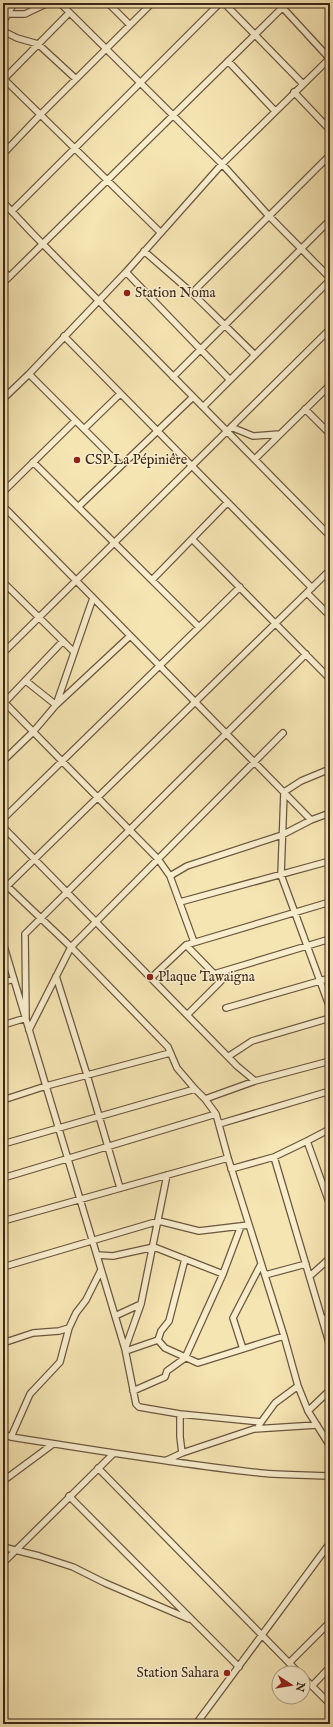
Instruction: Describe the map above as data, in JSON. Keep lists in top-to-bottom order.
{
  "places": [
    "Station Noma",
    "CSP La Pépiniêre",
    "Plaque Tawaigna",
    "Station Sahara"
  ],
  "north": "right"
}
